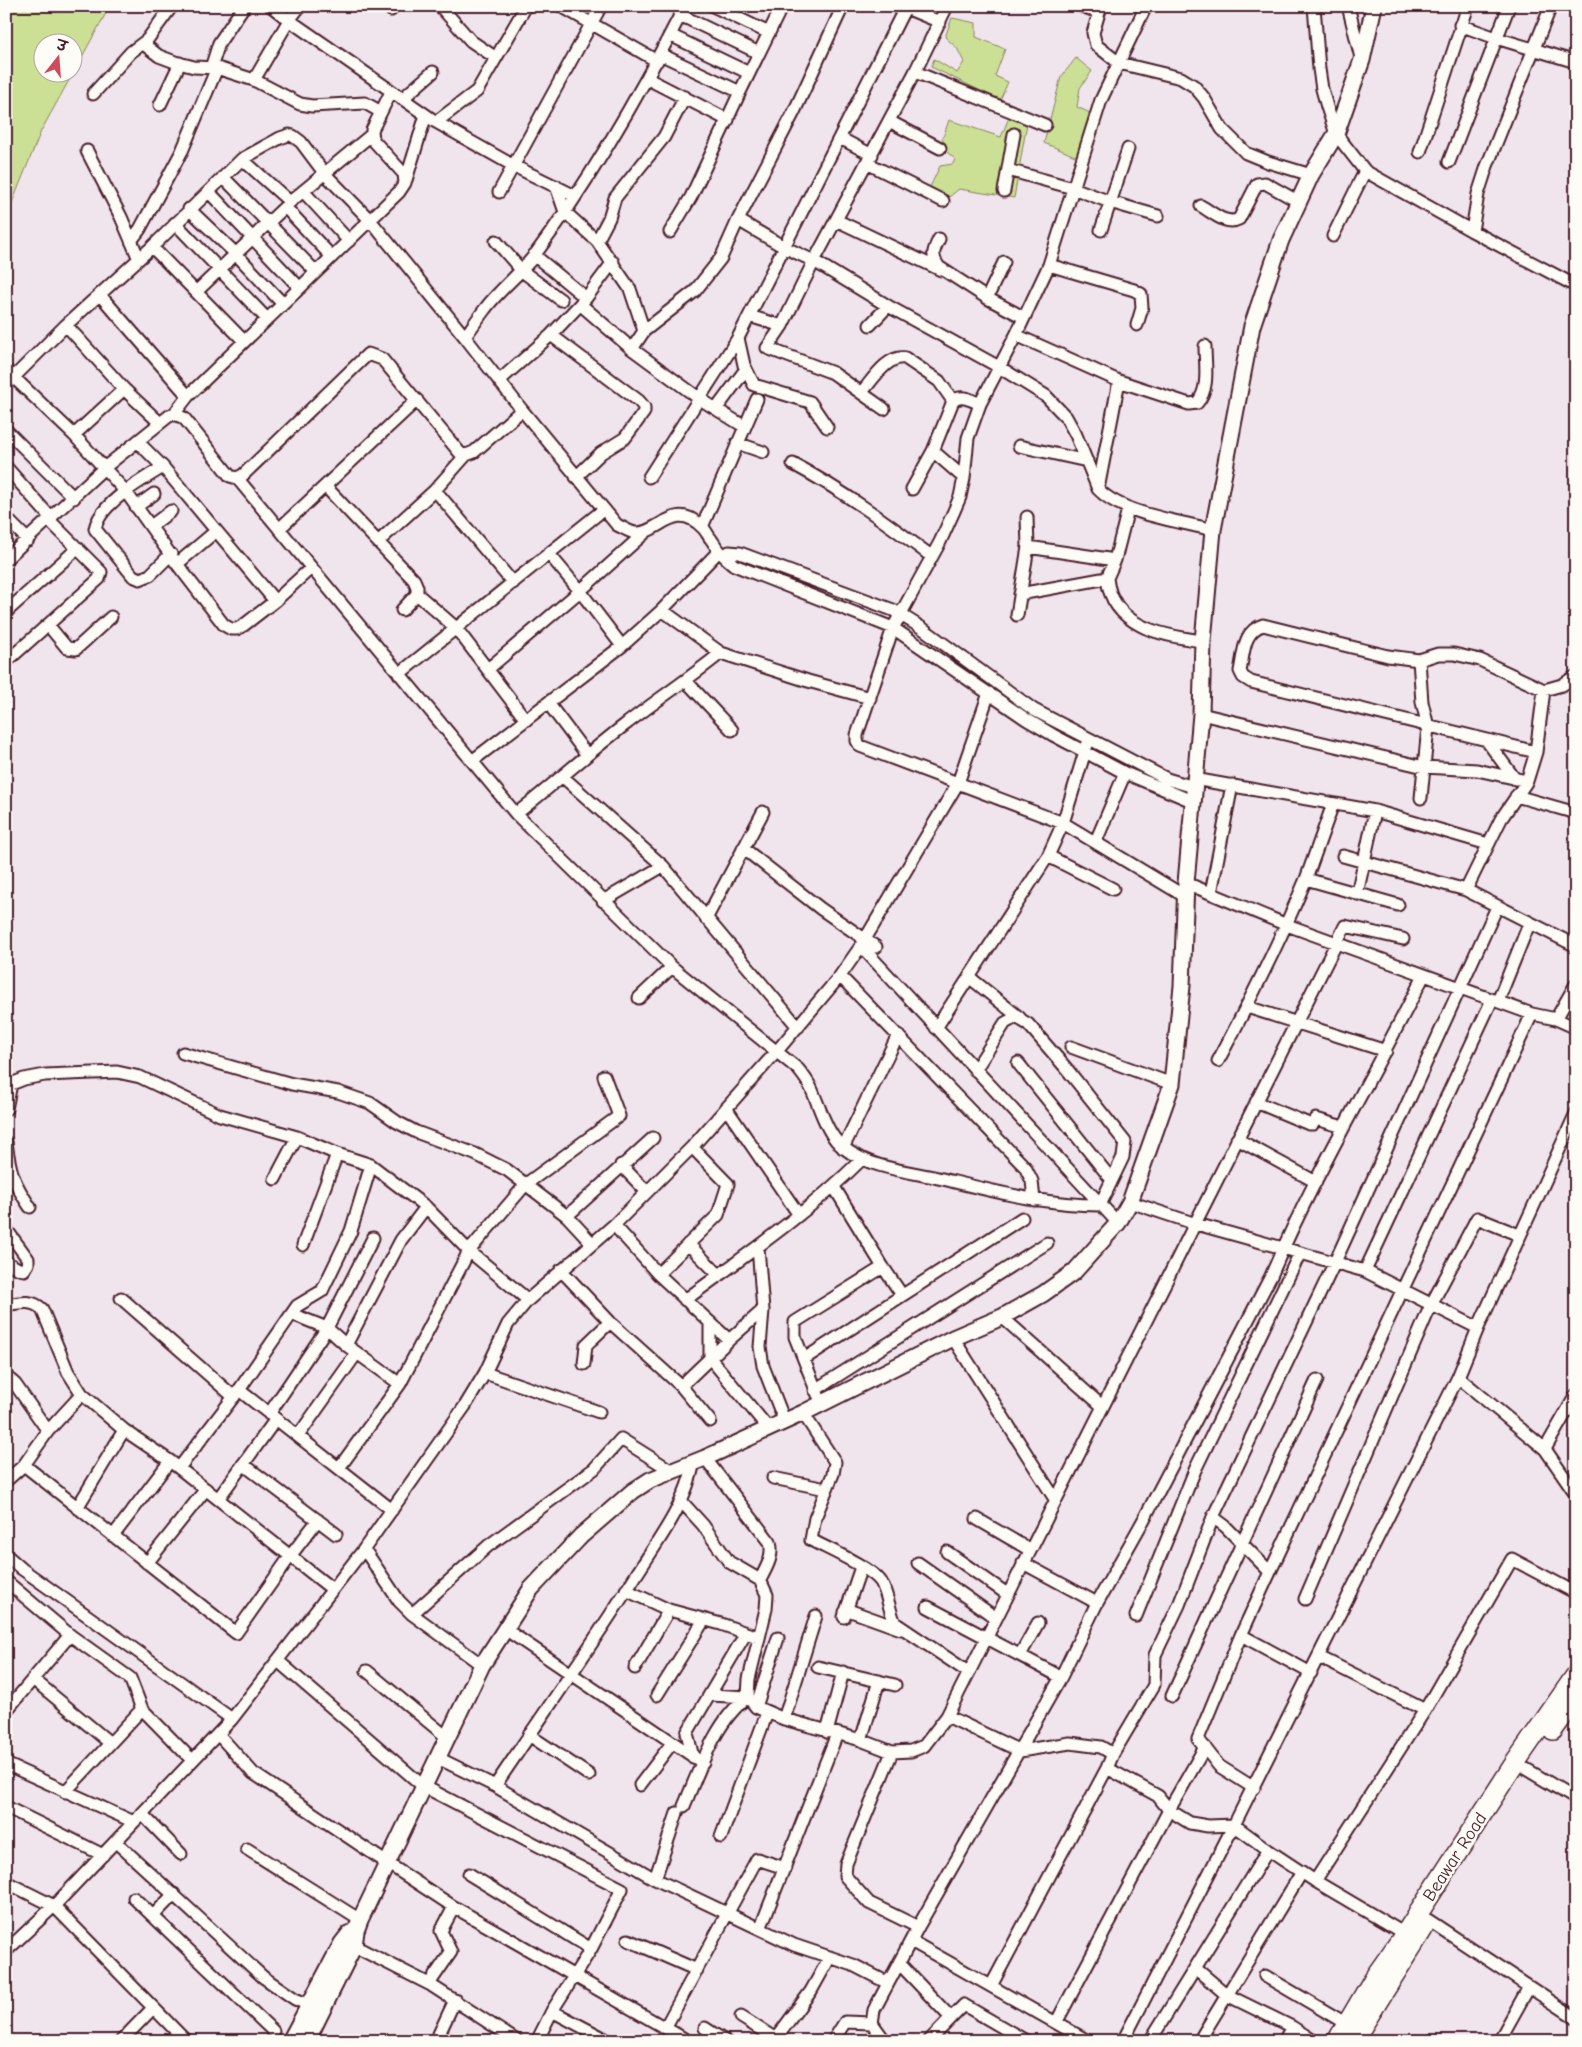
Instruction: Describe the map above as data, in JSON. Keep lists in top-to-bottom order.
{
  "streets": {
    "main road": ["Beawar Road"]
  },
  "north": "top"
}
